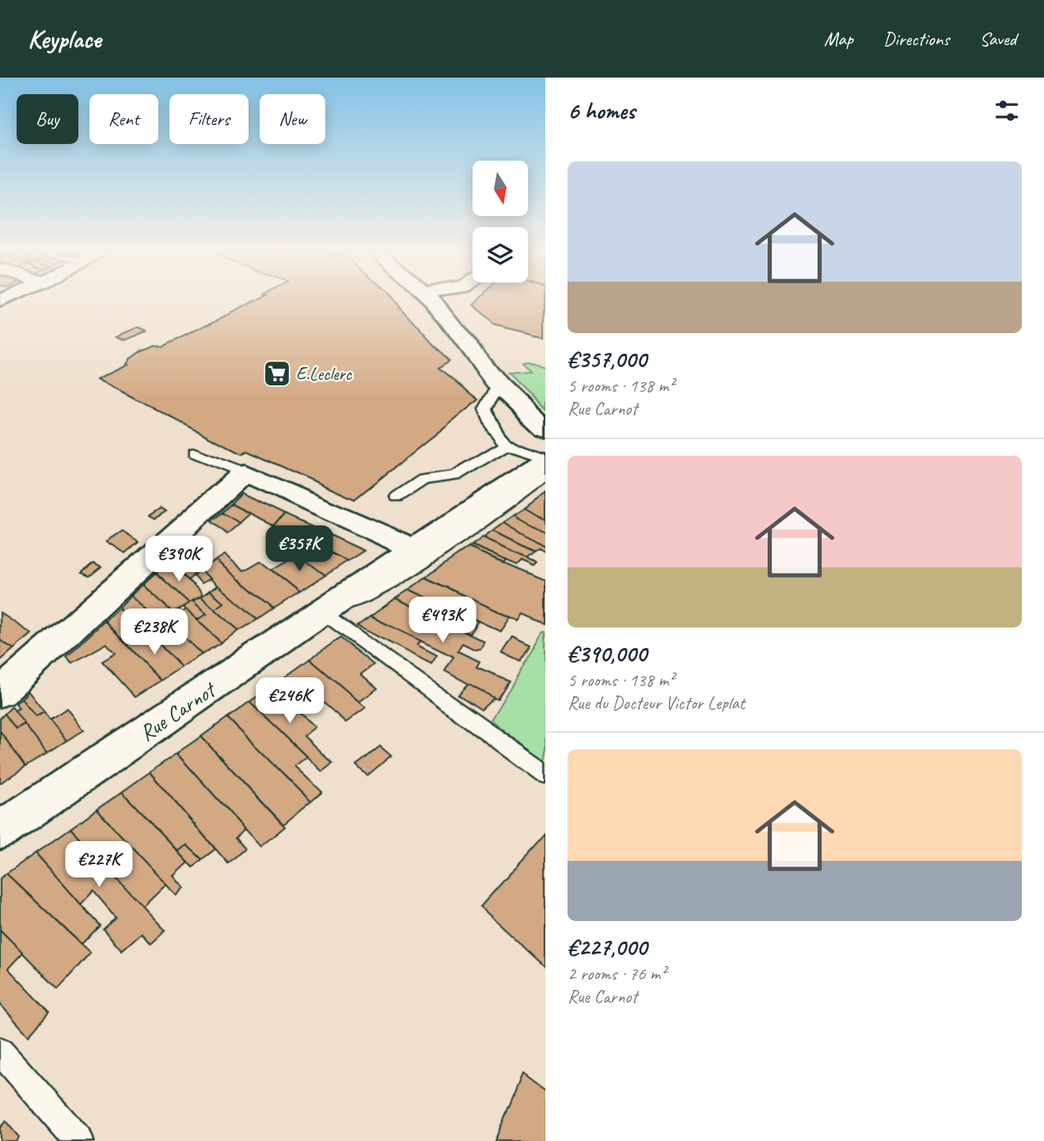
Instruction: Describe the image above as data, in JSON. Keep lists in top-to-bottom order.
{
  "streets": {
    "street": ["Rue Carnot"]
  },
  "places": {
    "supermarket": ["E.Leclerc"]
  },
  "north": "bottom",
  "page": {
    "header": "Keyplace",
    "nav": ["Map", "Directions", "Saved"],
    "heading": "6 homes",
    "chip": [
      "Buy",
      "Rent",
      "Filters",
      "New"
    ],
    "list": [
      {
        "name": "€357,000",
        "note": "5 rooms · 138 m² · Rue Carnot"
      },
      {
        "name": "€390,000",
        "note": "5 rooms · 138 m² · Rue du Docteur Victor Leplat"
      },
      {
        "name": "€227,000",
        "note": "2 rooms · 76 m² · Rue Carnot"
      }
    ],
    "price": [
      "€357K",
      "€390K",
      "€493K",
      "€238K",
      "€246K",
      "€227K"
    ]
  }
}
